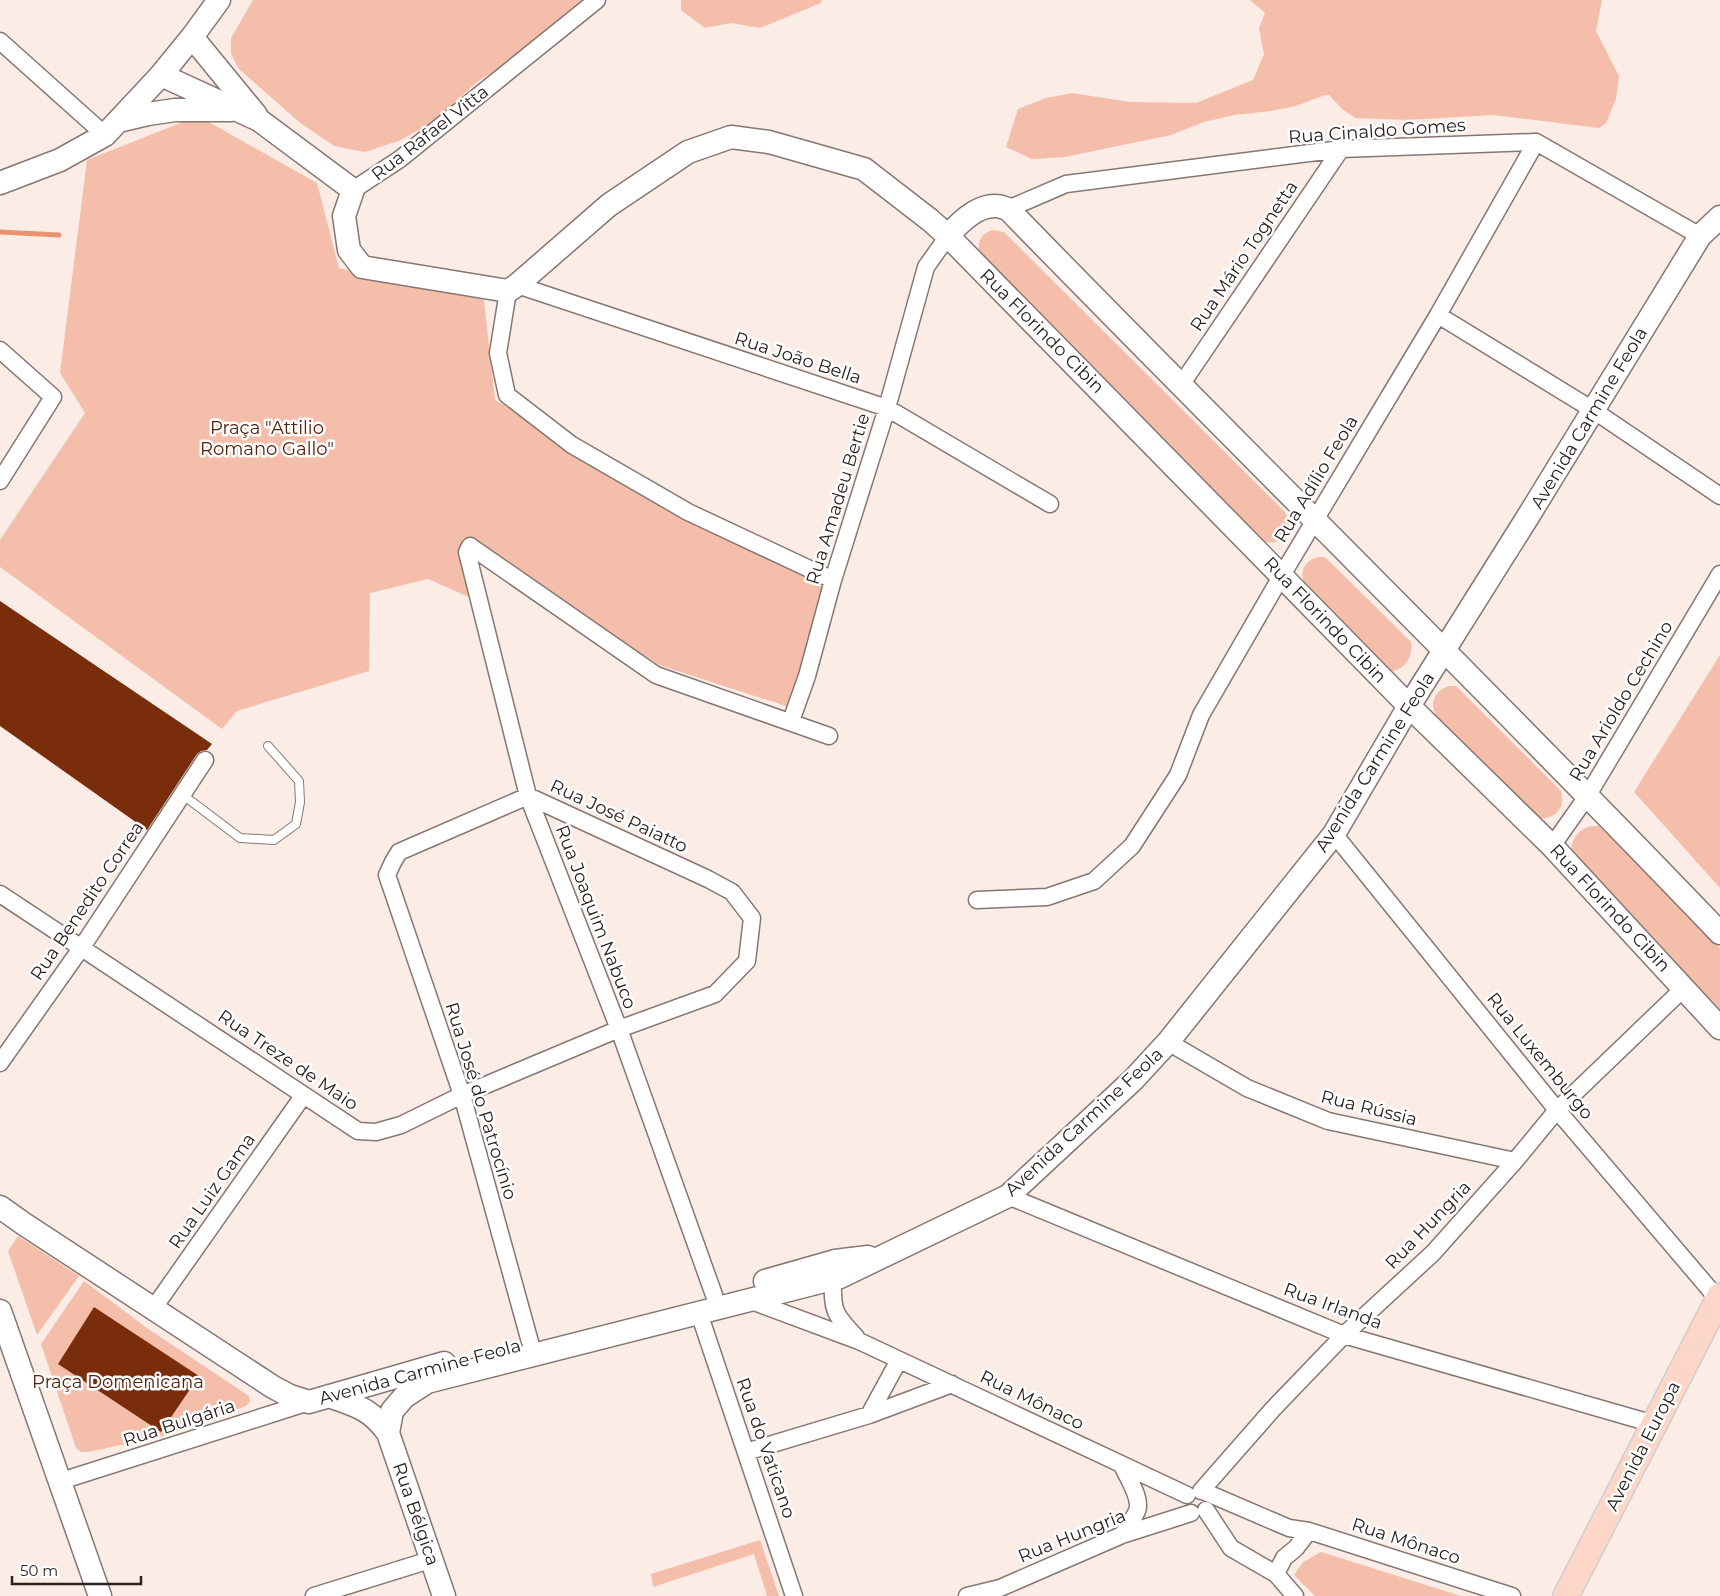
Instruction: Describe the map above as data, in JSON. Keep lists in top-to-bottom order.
{
  "streets": {
    "main road": [
      "Rua Rafael Vitta",
      "Rua Florindo Cibin",
      "Avenida Carmine Feola",
      "Avenida Europa",
      "Rua Bélgica"
    ],
    "street": [
      "Rua Cinaldo Gomes",
      "Rua Mário Tognetta",
      "Rua João Bella",
      "Rua Adílio Feola",
      "Rua Amadeu Bertie",
      "Rua Arioldo Cechino",
      "Rua José Paiatto",
      "Rua Benedito Correa",
      "Rua Joaquim Nabuco",
      "Rua Luxemburgo",
      "Rua Treze de Maio",
      "Rua José do Patrocínio",
      "Rua Rússia",
      "Rua Luiz Gama",
      "Rua Hungria",
      "Rua Irlanda",
      "Rua Mônaco",
      "Rua Bulgária",
      "Rua do Vaticano"
    ]
  },
  "crossings": [
    ["Rua Cinaldo Gomes", "Rua Mário Tognetta"],
    ["Rua Cinaldo Gomes", "Rua Adílio Feola"],
    ["Rua Florindo Cibin", "Rua João Bella"],
    ["Rua Florindo Cibin", "Avenida Carmine Feola"],
    ["Rua Florindo Cibin", "Rua Adílio Feola"],
    ["Rua Florindo Cibin", "Rua Amadeu Bertie"],
    ["Rua Florindo Cibin", "Rua Arioldo Cechino"],
    ["Rua Florindo Cibin", "Rua Hungria"],
    ["Rua João Bella", "Rua Amadeu Bertie"],
    ["Avenida Carmine Feola", "Rua Joaquim Nabuco"],
    ["Avenida Carmine Feola", "Rua Luxemburgo"],
    ["Avenida Carmine Feola", "Rua José do Patrocínio"],
    ["Avenida Carmine Feola", "Rua Rússia"],
    ["Avenida Carmine Feola", "Rua Luiz Gama"],
    ["Avenida Carmine Feola", "Rua Irlanda"],
    ["Avenida Carmine Feola", "Rua Mônaco"],
    ["Avenida Carmine Feola", "Rua Bulgária"],
    ["Avenida Carmine Feola", "Rua do Vaticano"],
    ["Avenida Carmine Feola", "Rua Bélgica"],
    ["Rua Amadeu Bertie", "Rua Joaquim Nabuco"],
    ["Rua José Paiatto", "Rua Joaquim Nabuco"],
    ["Rua José Paiatto", "Rua Treze de Maio"],
    ["Rua José Paiatto", "Rua José do Patrocínio"],
    ["Rua Benedito Correa", "Rua Treze de Maio"],
    ["Rua Joaquim Nabuco", "Rua Treze de Maio"],
    ["Rua Luxemburgo", "Rua Hungria"],
    ["Rua Luxemburgo", "Avenida Europa"],
    ["Rua Treze de Maio", "Rua José do Patrocínio"],
    ["Rua Treze de Maio", "Rua Luiz Gama"],
    ["Rua Rússia", "Rua Hungria"],
    ["Rua Hungria", "Rua Irlanda"],
    ["Rua Hungria", "Rua Mônaco"],
    ["Rua Irlanda", "Avenida Europa"],
    ["Rua Bulgária", "Rua Bélgica"]
  ],
  "parks": ["Praça \"Attilio Romano Gallo\"", "Praça Domenicana"],
  "scale_bar": "50 m"
}
